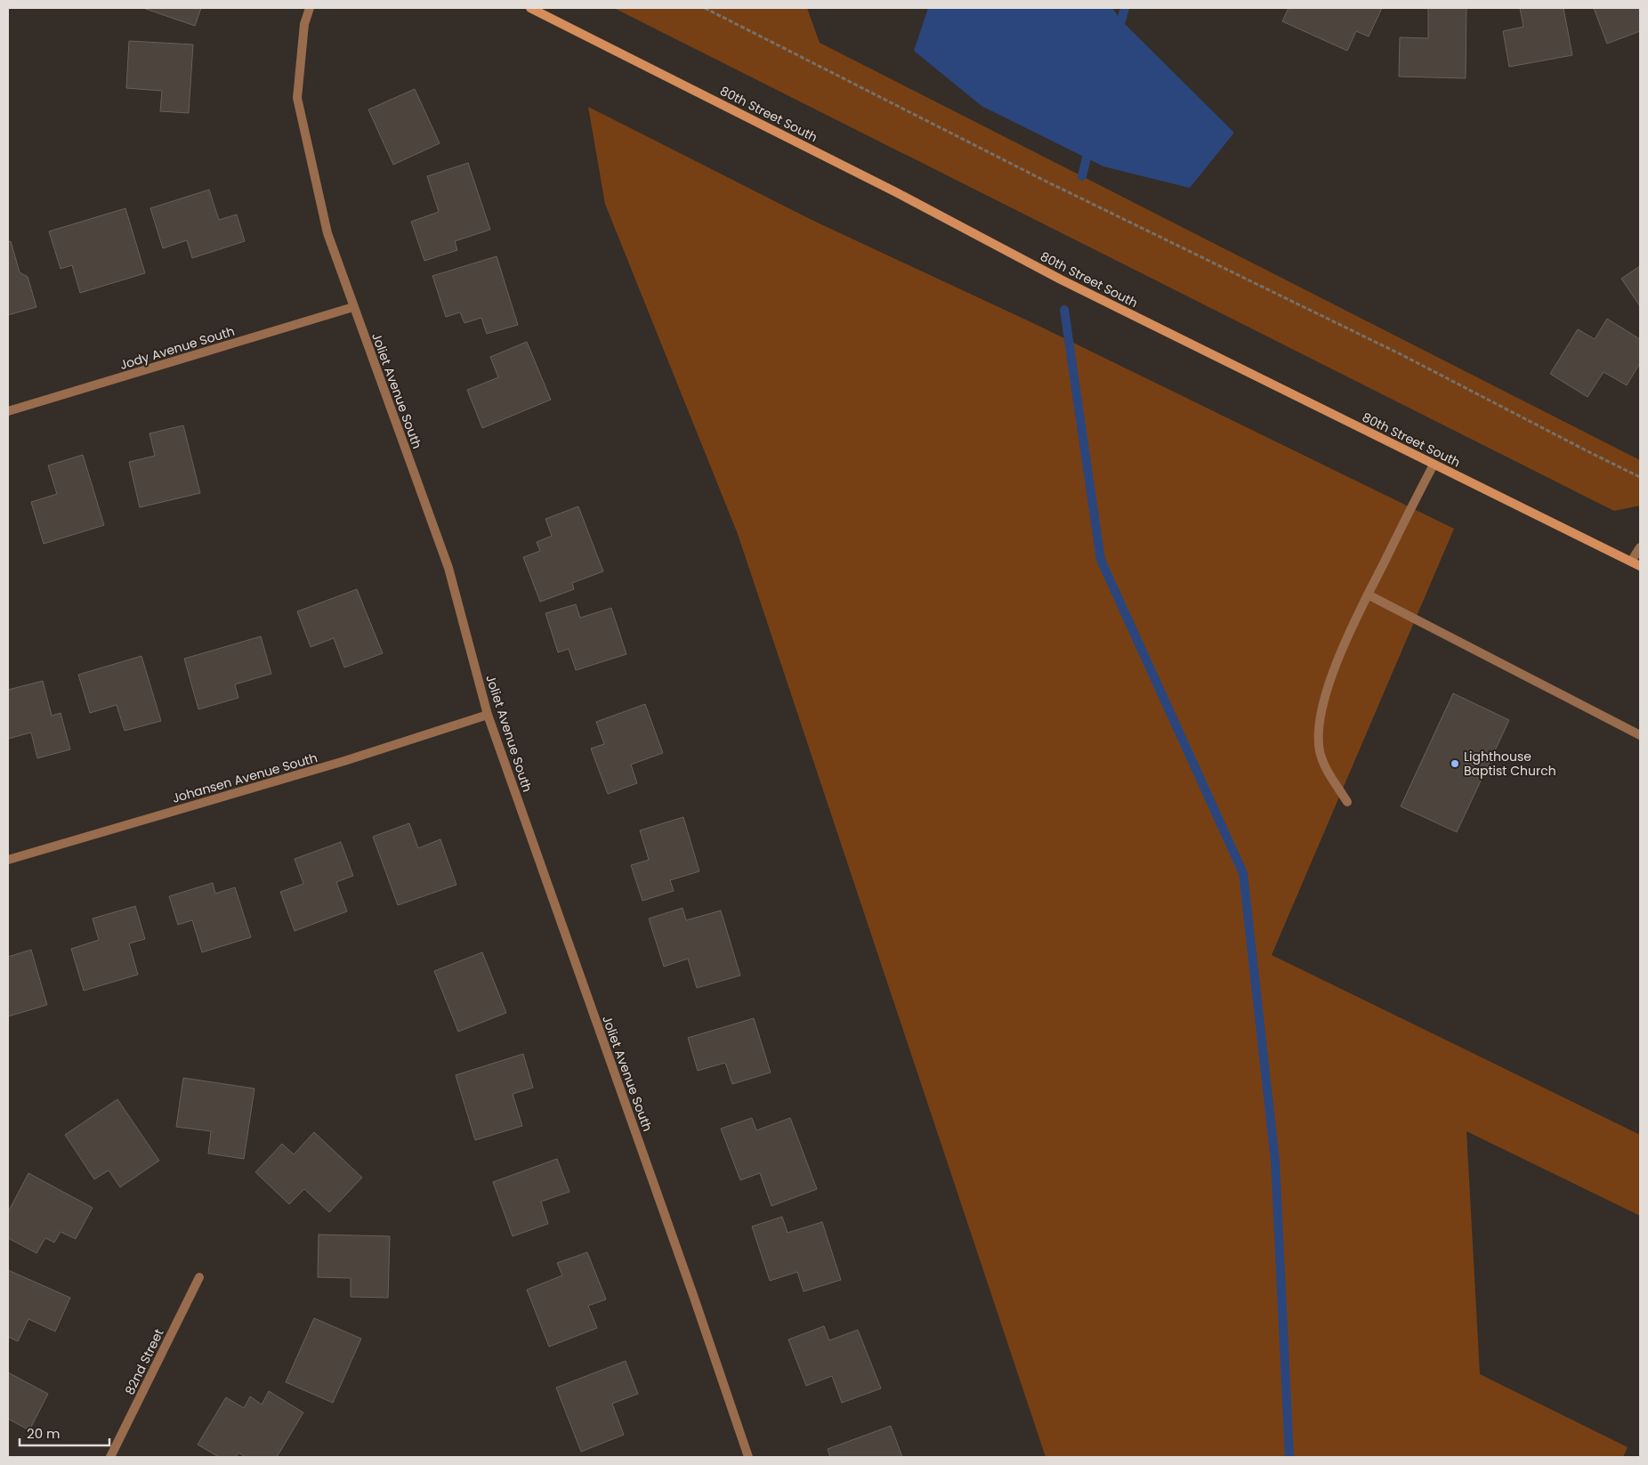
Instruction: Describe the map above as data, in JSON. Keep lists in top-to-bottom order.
{
  "streets": {
    "main road": ["80th Street South"],
    "street": [
      "Jody Avenue South",
      "Joliet Avenue South",
      "Johansen Avenue South",
      "82nd Street"
    ]
  },
  "crossings": [
    ["Jody Avenue South", "Joliet Avenue South"],
    ["Joliet Avenue South", "Johansen Avenue South"]
  ],
  "places": ["Lighthouse Baptist Church"],
  "scale_bar": "20 m"
}
